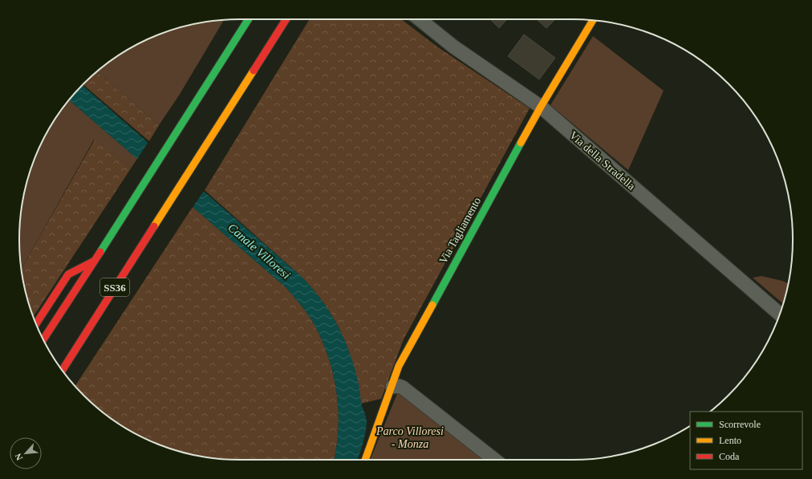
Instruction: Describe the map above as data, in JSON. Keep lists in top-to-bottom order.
{
  "streets": {
    "main road": ["Via Tagliamento", "SS36"],
    "street": ["Via della Stradella"]
  },
  "crossings": [
    ["Via della Stradella", "Via Tagliamento"]
  ],
  "water": ["Canale Villoresi"],
  "parks": ["Parco Villoresi - Monza"],
  "legend": ["Scorrevole", "Lento", "Coda"],
  "north": "bottom left"
}
